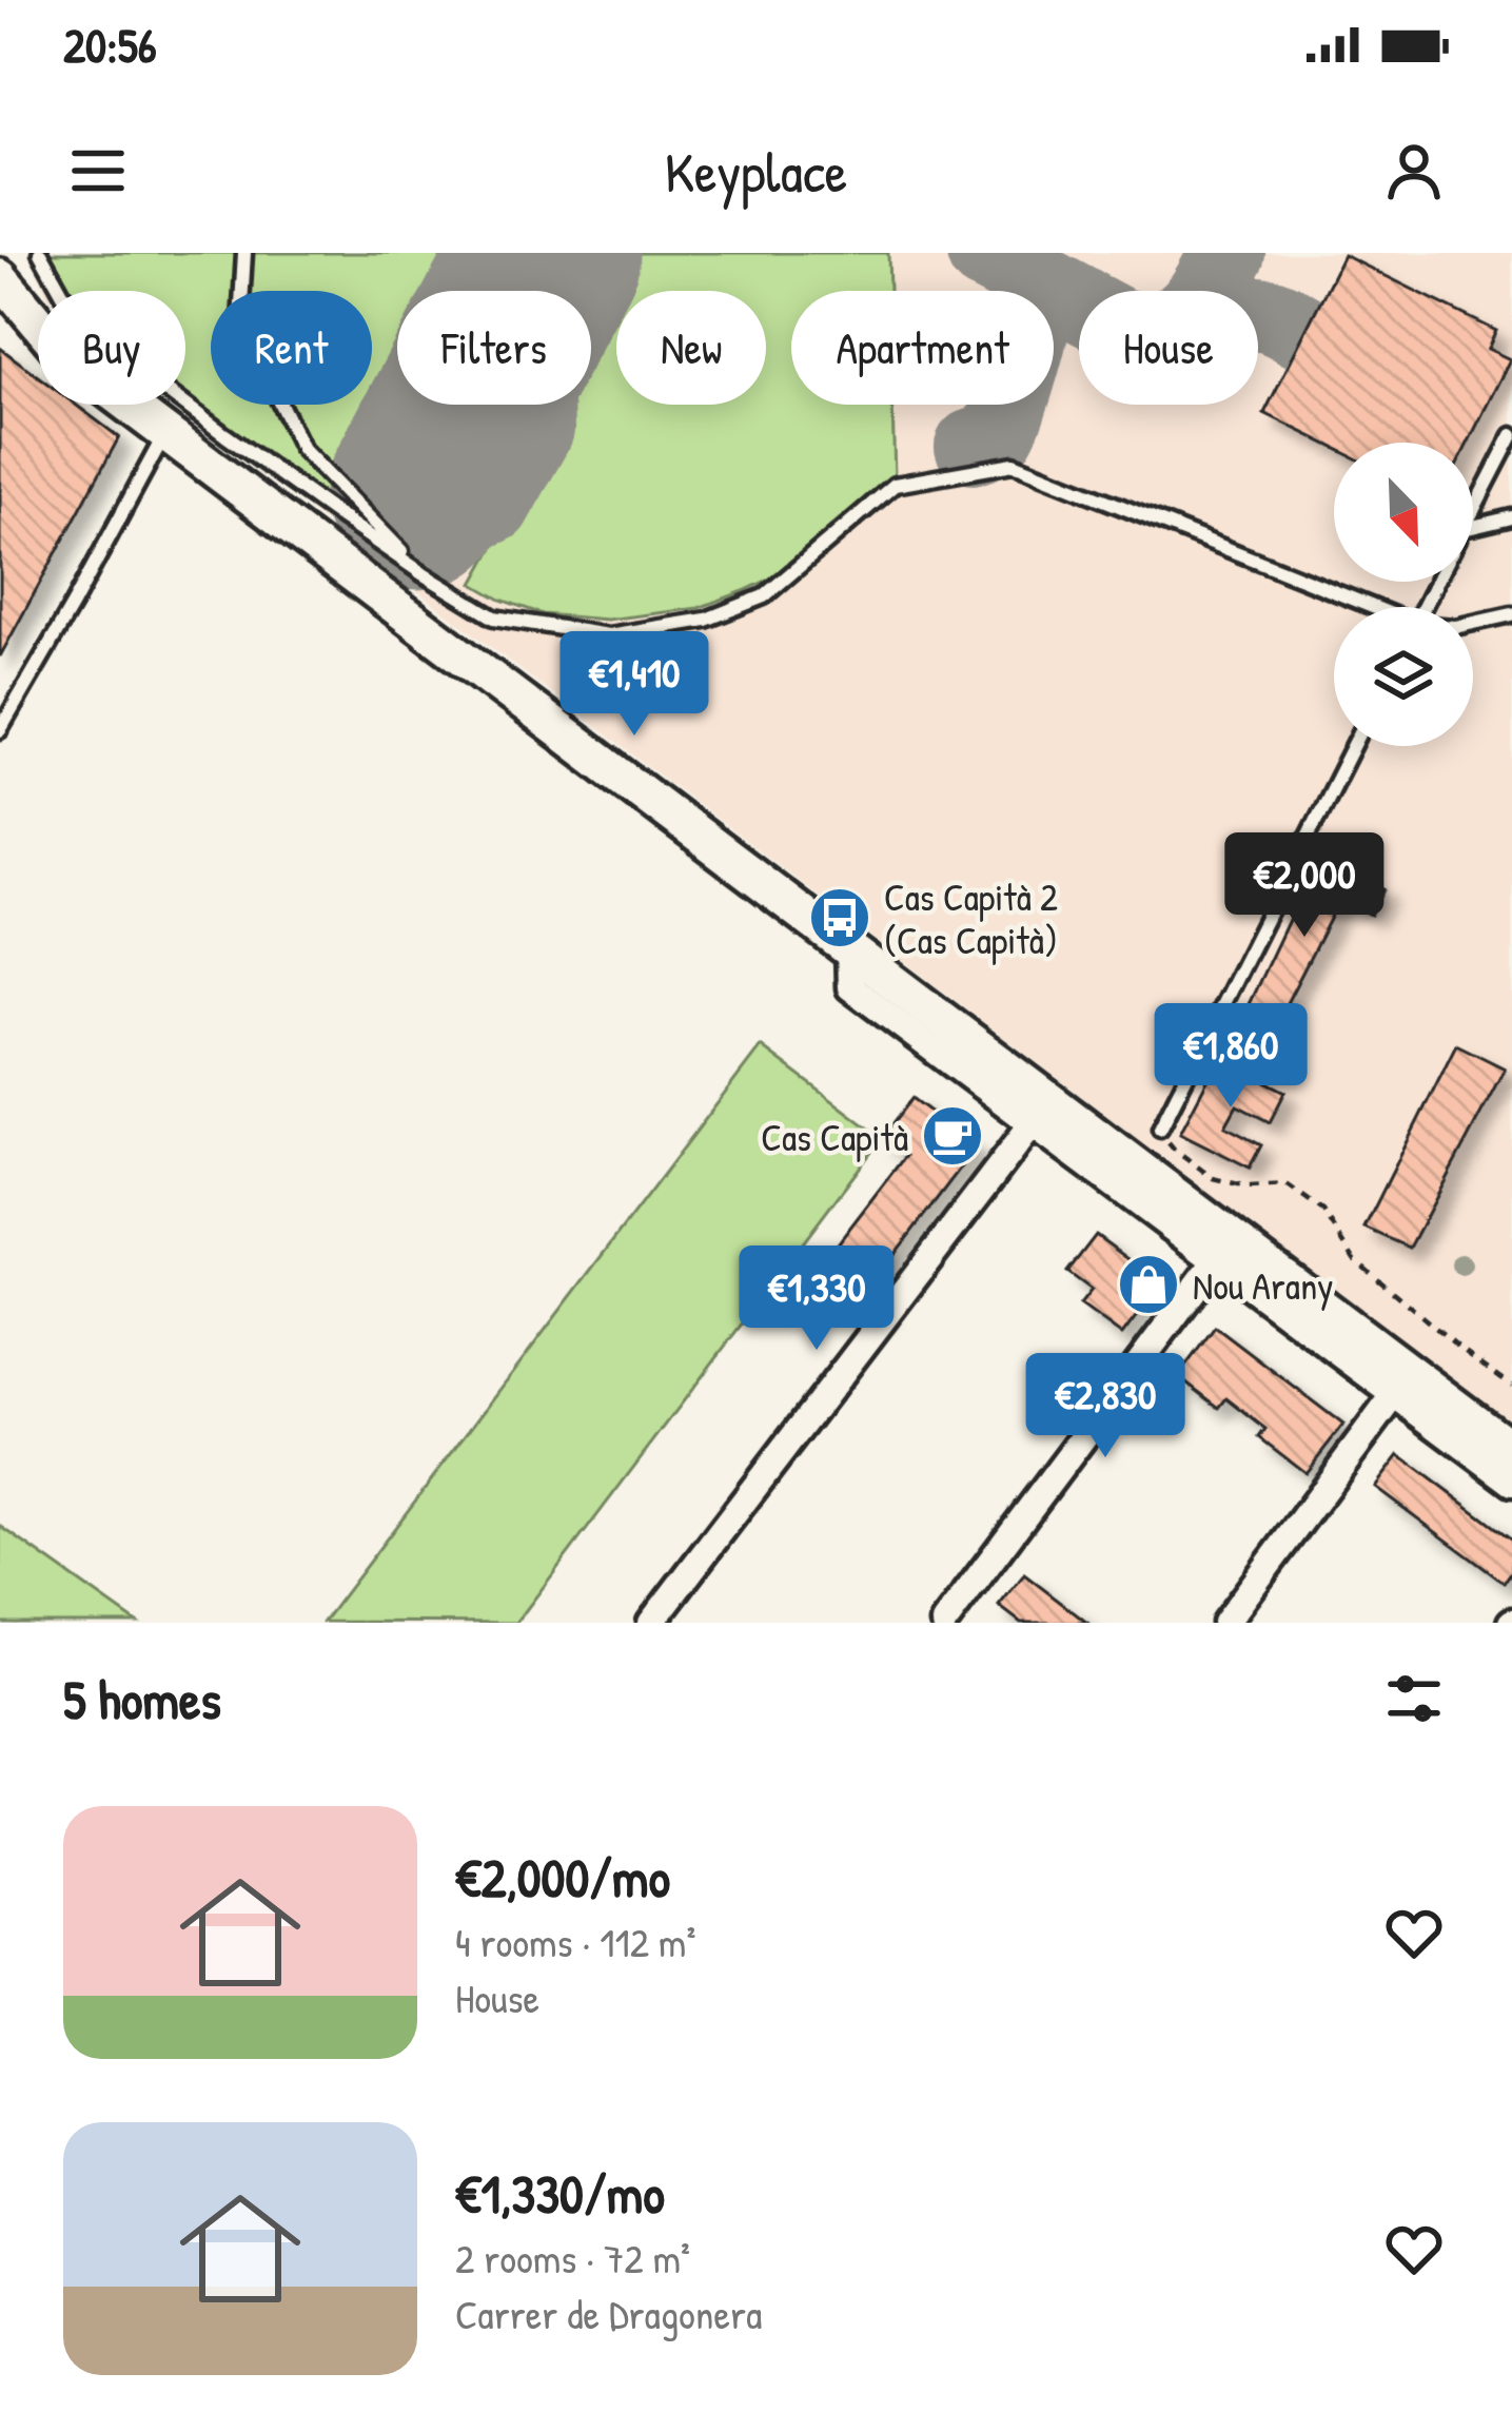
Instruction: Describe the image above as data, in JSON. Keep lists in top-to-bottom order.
{
  "places": {
    "bus stop": ["Cas Capità 2 (Cas Capità)"],
    "cafe": ["Cas Capità"],
    "shop": ["Nou Arany"]
  },
  "north": "bottom right",
  "page": {
    "status": "20:56",
    "header": "Keyplace",
    "chip": [
      "Buy",
      "Rent",
      "Filters",
      "New",
      "Apartment",
      "House"
    ],
    "price": [
      "€1,410",
      "€2,000",
      "€1,860",
      "€1,330",
      "€2,830"
    ],
    "heading": "5 homes",
    "list": [
      {
        "name": "€2,000/mo",
        "note": "4 rooms · 112 m² · House"
      },
      {
        "name": "€1,330/mo",
        "note": "2 rooms · 72 m² · Carrer de Dragonera"
      }
    ]
  }
}
